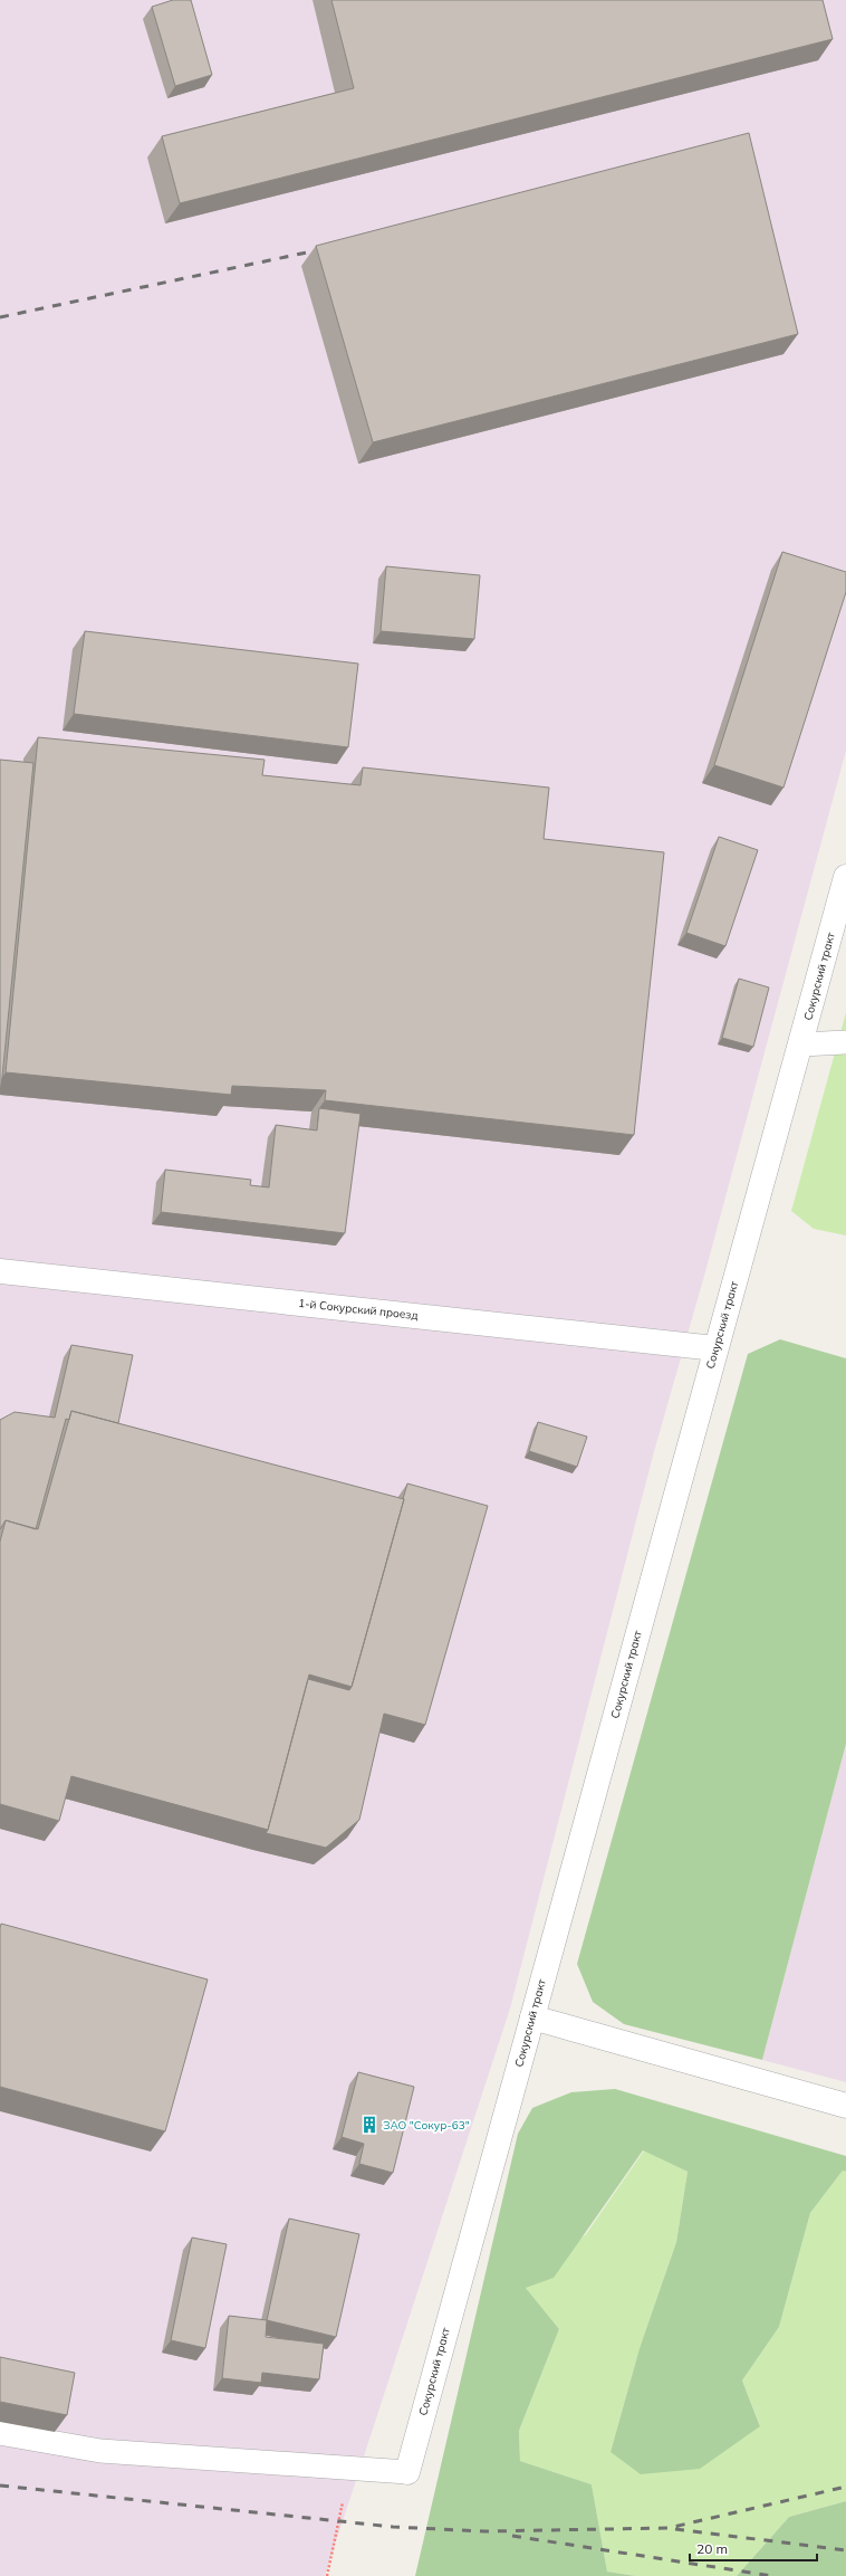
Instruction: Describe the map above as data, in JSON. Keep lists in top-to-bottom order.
{
  "streets": {
    "street": ["Сокурский тракт", "1-й Сокурский проезд"]
  },
  "crossings": [
    ["Сокурский тракт", "1-й Сокурский проезд"]
  ],
  "places": {
    "building": ["ЗАО \"Сокур-63\""]
  },
  "scale_bar": "20 m"
}
